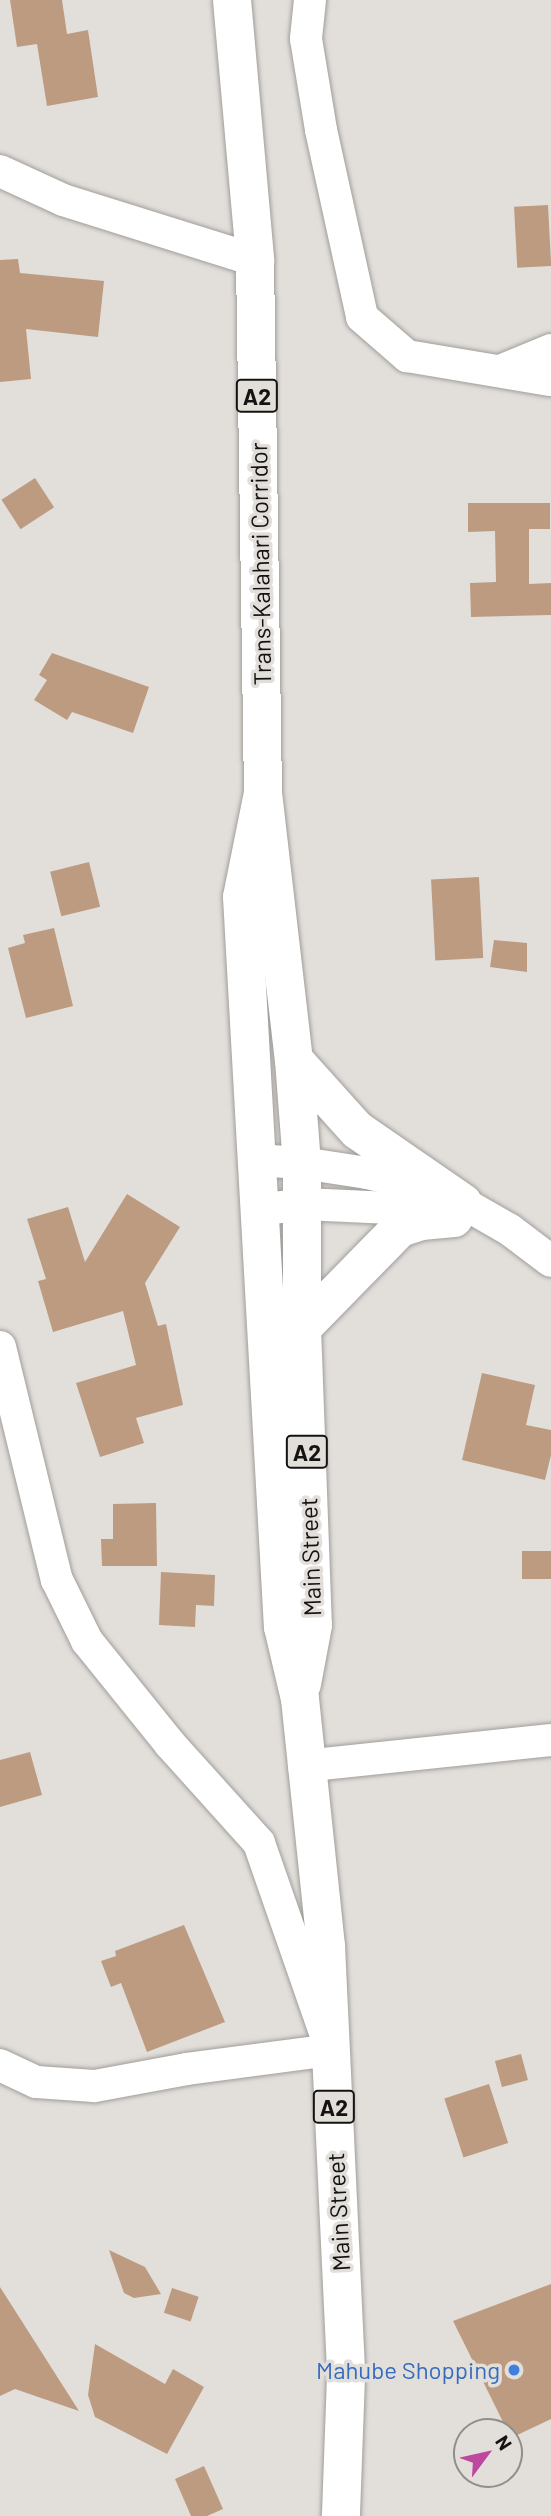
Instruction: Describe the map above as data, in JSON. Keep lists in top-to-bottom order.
{
  "streets": {
    "highway": ["A2", "Trans-Kalahari Corridor", "Main Street"]
  },
  "crossings": [
    ["Trans-Kalahari Corridor", "Main Street"]
  ],
  "places": ["Mahube Shopping"],
  "north": "top right"
}
